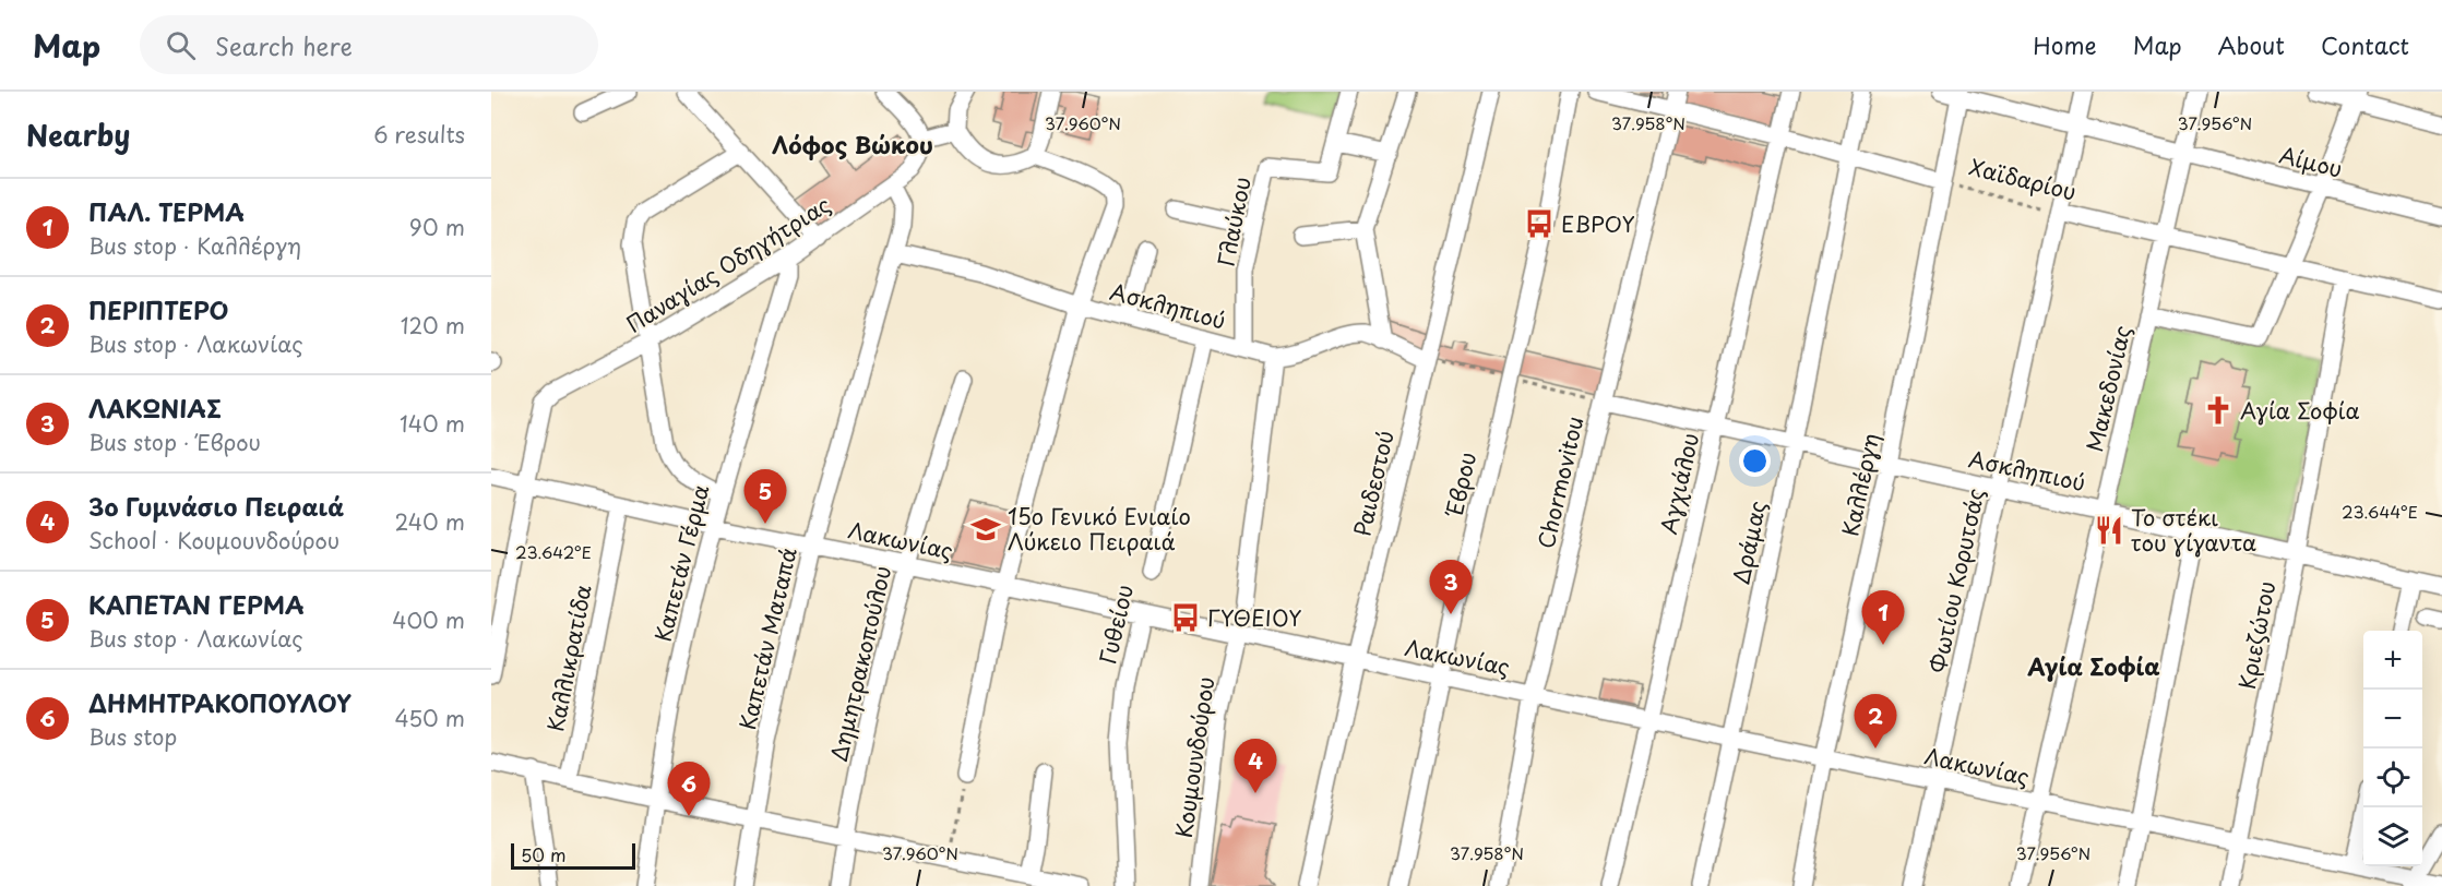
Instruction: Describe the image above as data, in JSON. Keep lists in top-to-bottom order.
{
  "streets": {
    "street": [
      "Αίμου",
      "Χαϊδαρίου",
      "Γλαύκου",
      "Παναγίας Οδηγήτριας",
      "Ασκληπιού",
      "Μακεδονίας",
      "Chormovitou",
      "Ραιδεστού",
      "Έβρου",
      "Αγχιάλου",
      "Καλλέργη",
      "Λακωνίας",
      "Δράμας",
      "Καπετάν Γέρμα",
      "Φωτίου Κορυτσάς",
      "Γυθείου",
      "Κριεζώτου",
      "Καπετάν Ματαπά",
      "Καλλικρατίδα",
      "Δημητρακοπούλου",
      "Κουμουνδούρου"
    ]
  },
  "crossings": [
    ["Αίμου", "Μακεδονίας"],
    ["Αίμου", "Καλλέργη"],
    ["Αίμου", "Φωτίου Κορυτσάς"],
    ["Χαϊδαρίου", "Μακεδονίας"],
    ["Χαϊδαρίου", "Chormovitou"],
    ["Χαϊδαρίου", "Αγχιάλου"],
    ["Χαϊδαρίου", "Καλλέργη"],
    ["Χαϊδαρίου", "Δράμας"],
    ["Χαϊδαρίου", "Φωτίου Κορυτσάς"],
    ["Χαϊδαρίου", "Κριεζώτου"],
    ["Γλαύκου", "Ασκληπιού"],
    ["Παναγίας Οδηγήτριας", "Λακωνίας"],
    ["Παναγίας Οδηγήτριας", "Καπετάν Γέρμα"],
    ["Παναγίας Οδηγήτριας", "Καπετάν Ματαπά"],
    ["Ασκληπιού", "Μακεδονίας"],
    ["Ασκληπιού", "Chormovitou"],
    ["Ασκληπιού", "Ραιδεστού"],
    ["Ασκληπιού", "Αγχιάλου"],
    ["Ασκληπιού", "Καλλέργη"],
    ["Ασκληπιού", "Δράμας"],
    ["Ασκληπιού", "Φωτίου Κορυτσάς"],
    ["Ασκληπιού", "Γυθείου"],
    ["Ασκληπιού", "Κριεζώτου"],
    ["Ασκληπιού", "Καπετάν Ματαπά"],
    ["Μακεδονίας", "Λακωνίας"],
    ["Chormovitou", "Λακωνίας"],
    ["Ραιδεστού", "Λακωνίας"],
    ["Έβρου", "Λακωνίας"],
    ["Αγχιάλου", "Λακωνίας"],
    ["Καλλέργη", "Λακωνίας"],
    ["Λακωνίας", "Δράμας"],
    ["Λακωνίας", "Καπετάν Γέρμα"],
    ["Λακωνίας", "Φωτίου Κορυτσάς"],
    ["Λακωνίας", "Γυθείου"],
    ["Λακωνίας", "Κριεζώτου"],
    ["Λακωνίας", "Καπετάν Ματαπά"],
    ["Λακωνίας", "Καλλικρατίδα"],
    ["Λακωνίας", "Δημητρακοπούλου"],
    ["Λακωνίας", "Κουμουνδούρου"]
  ],
  "districts": ["Λόφος Βώκου", "Αγία Σοφία"],
  "places": {
    "bus stop": ["ΕΒΡΟΥ", "ΓΥΘΕΙΟΥ"],
    "church": ["Αγία Σοφία"],
    "school or university": ["15ο Γενικό Ενιαίο Λύκειο Πειραιά"],
    "restaurant": ["Το στέκι του γίγαντα"]
  },
  "scale_bar": "50 m",
  "page": {
    "header": "Map",
    "search": "Search here",
    "nav": [
      "Home",
      "Map",
      "About",
      "Contact"
    ],
    "heading": ["Nearby", "6 results"],
    "list": [
      {
        "mark": "1",
        "name": "ΠΑΛ. ΤΕΡΜΑ",
        "note": "Bus stop · Καλλέργη",
        "value": "90 m"
      },
      {
        "mark": "2",
        "name": "ΠΕΡΙΠΤΕΡΟ",
        "note": "Bus stop · Λακωνίας",
        "value": "120 m"
      },
      {
        "mark": "3",
        "name": "ΛΑΚΩΝΙΑΣ",
        "note": "Bus stop · Έβρου",
        "value": "140 m"
      },
      {
        "mark": "4",
        "name": "3ο Γυμνάσιο Πειραιά",
        "note": "School · Κουμουνδούρου",
        "value": "240 m"
      },
      {
        "mark": "5",
        "name": "ΚΑΠΕΤΑΝ ΓΕΡΜΑ",
        "note": "Bus stop · Λακωνίας",
        "value": "400 m"
      },
      {
        "mark": "6",
        "name": "ΔΗΜΗΤΡΑΚΟΠΟΥΛΟΥ",
        "note": "Bus stop",
        "value": "450 m"
      }
    ],
    "pins": [
      "5",
      "3",
      "1",
      "2",
      "4",
      "6"
    ],
    "map_buttons": ["+", "−"],
    "scale": "50 m"
  },
  "coordinates": [
    "37.960°N",
    "37.958°N",
    "37.956°N",
    "23.644°E",
    "23.642°E"
  ]
}
